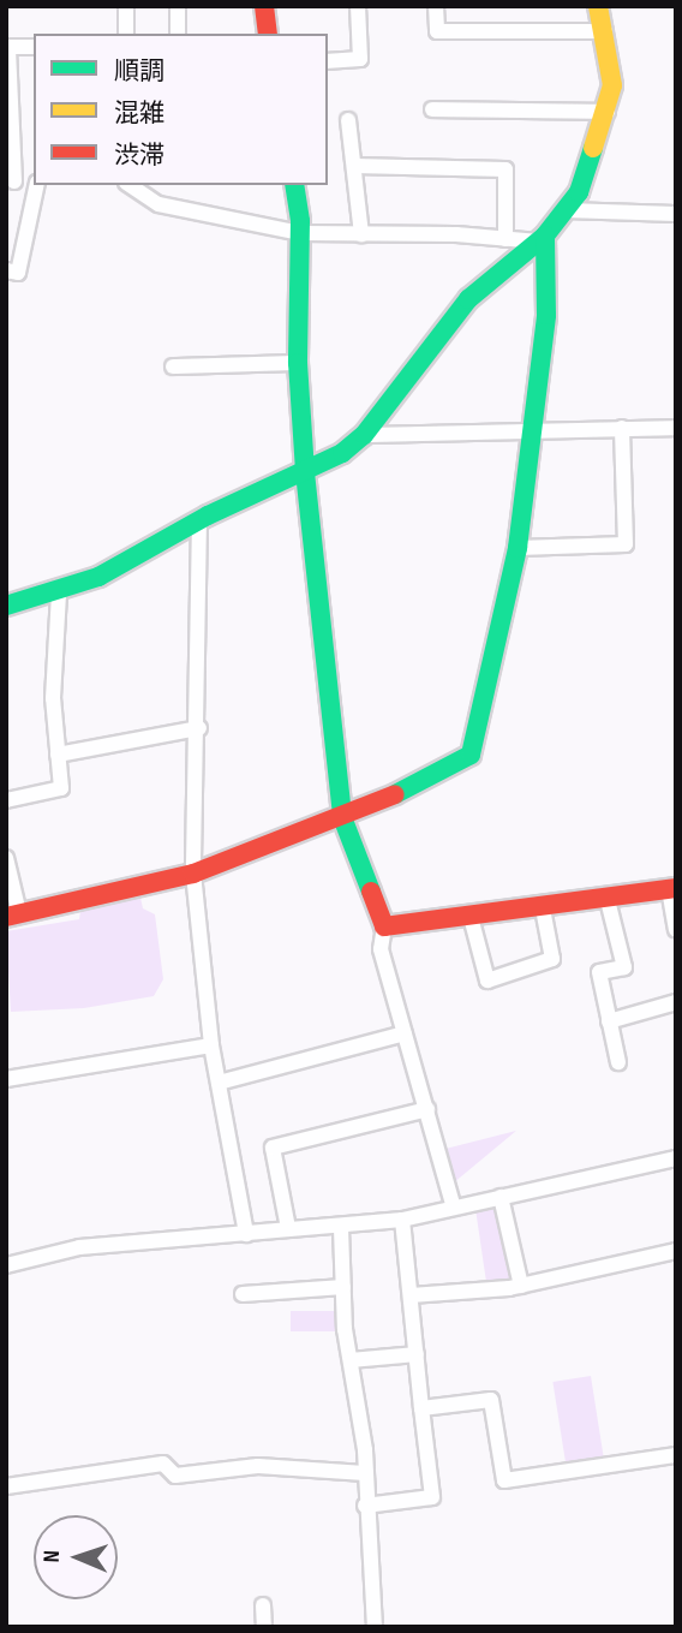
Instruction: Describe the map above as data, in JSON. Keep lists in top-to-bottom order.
{
  "legend": ["順調", "混雑", "渋滞"],
  "north": "left"
}
